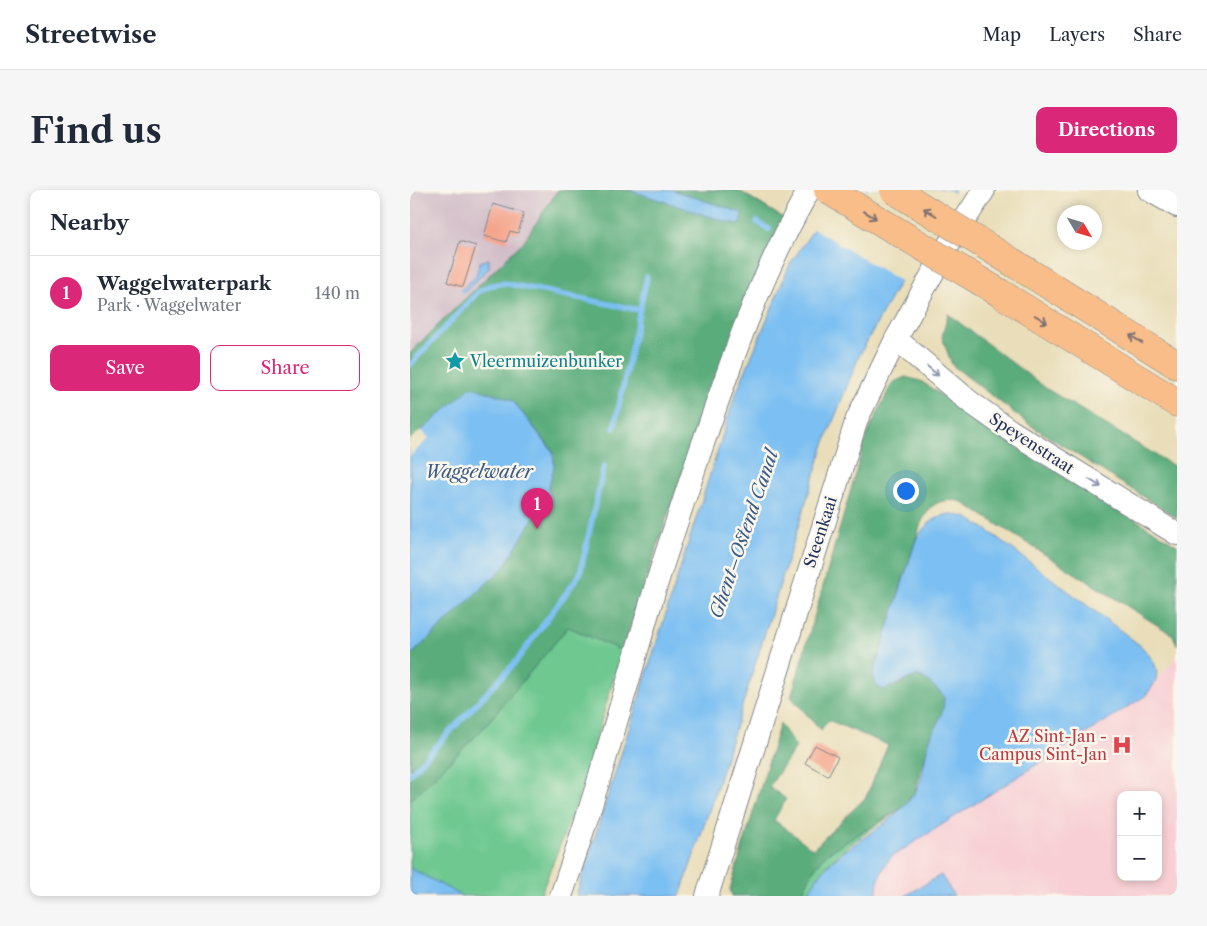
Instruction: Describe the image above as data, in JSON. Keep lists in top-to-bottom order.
{
  "streets": {
    "street": ["Speyenstraat", "Steenkaai"]
  },
  "crossings": [
    ["Speyenstraat", "Steenkaai"]
  ],
  "one_way": ["Speyenstraat"],
  "water": ["Waggelwater", "Ghent–Ostend Canal"],
  "places": {
    "place": ["Vleermuizenbunker"],
    "hospital": ["AZ Sint-Jan - Campus Sint-Jan"]
  },
  "north": "bottom right",
  "page": {
    "header": "Streetwise",
    "nav": ["Map", "Layers", "Share"],
    "buttons": [
      "Directions",
      ["Save", "Share"]
    ],
    "title": "Find us",
    "heading": "Nearby",
    "list": [
      {
        "mark": "1",
        "name": "Waggelwaterpark",
        "note": "Park · Waggelwater",
        "value": "140 m"
      }
    ],
    "pins": "1",
    "map_buttons": ["+", "−"]
  }
}
